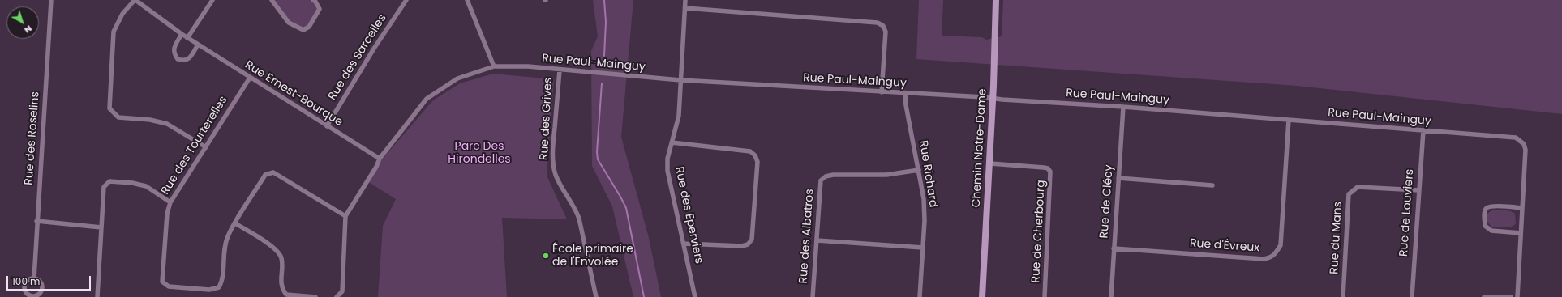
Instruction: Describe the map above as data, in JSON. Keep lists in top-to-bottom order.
{
  "streets": {
    "street": [
      "Rue des Sarcelles",
      "Rue Paul-Mainguy",
      "Rue Ernest-Bourque",
      "Rue des Grives",
      "Rue des Roselins",
      "Rue des Tourterelles",
      "Chemin Notre-Dame",
      "Rue Richard",
      "Rue de Clécy",
      "Rue de Louviers",
      "Rue des Eperviers",
      "Rue de Cherbourg",
      "Rue des Albatros",
      "Rue du Mans",
      "Rue d'Évreux"
    ]
  },
  "crossings": [
    ["Rue des Sarcelles", "Rue Ernest-Bourque"],
    ["Rue Paul-Mainguy", "Rue Ernest-Bourque"],
    ["Rue Paul-Mainguy", "Rue des Grives"],
    ["Rue Paul-Mainguy", "Rue des Tourterelles"],
    ["Rue Paul-Mainguy", "Chemin Notre-Dame"],
    ["Rue Paul-Mainguy", "Rue Richard"],
    ["Rue Paul-Mainguy", "Rue de Clécy"],
    ["Rue Paul-Mainguy", "Rue de Louviers"],
    ["Rue Paul-Mainguy", "Rue des Eperviers"],
    ["Rue Paul-Mainguy", "Rue d'Évreux"],
    ["Rue Ernest-Bourque", "Rue des Tourterelles"],
    ["Chemin Notre-Dame", "Rue de Cherbourg"],
    ["Rue Richard", "Rue des Albatros"],
    ["Rue de Clécy", "Rue d'Évreux"],
    ["Rue de Louviers", "Rue du Mans"]
  ],
  "parks": ["Parc Des Hirondelles"],
  "places": ["École primaire de l'Envolée"],
  "scale_bar": "100 m",
  "north": "bottom right"
}
